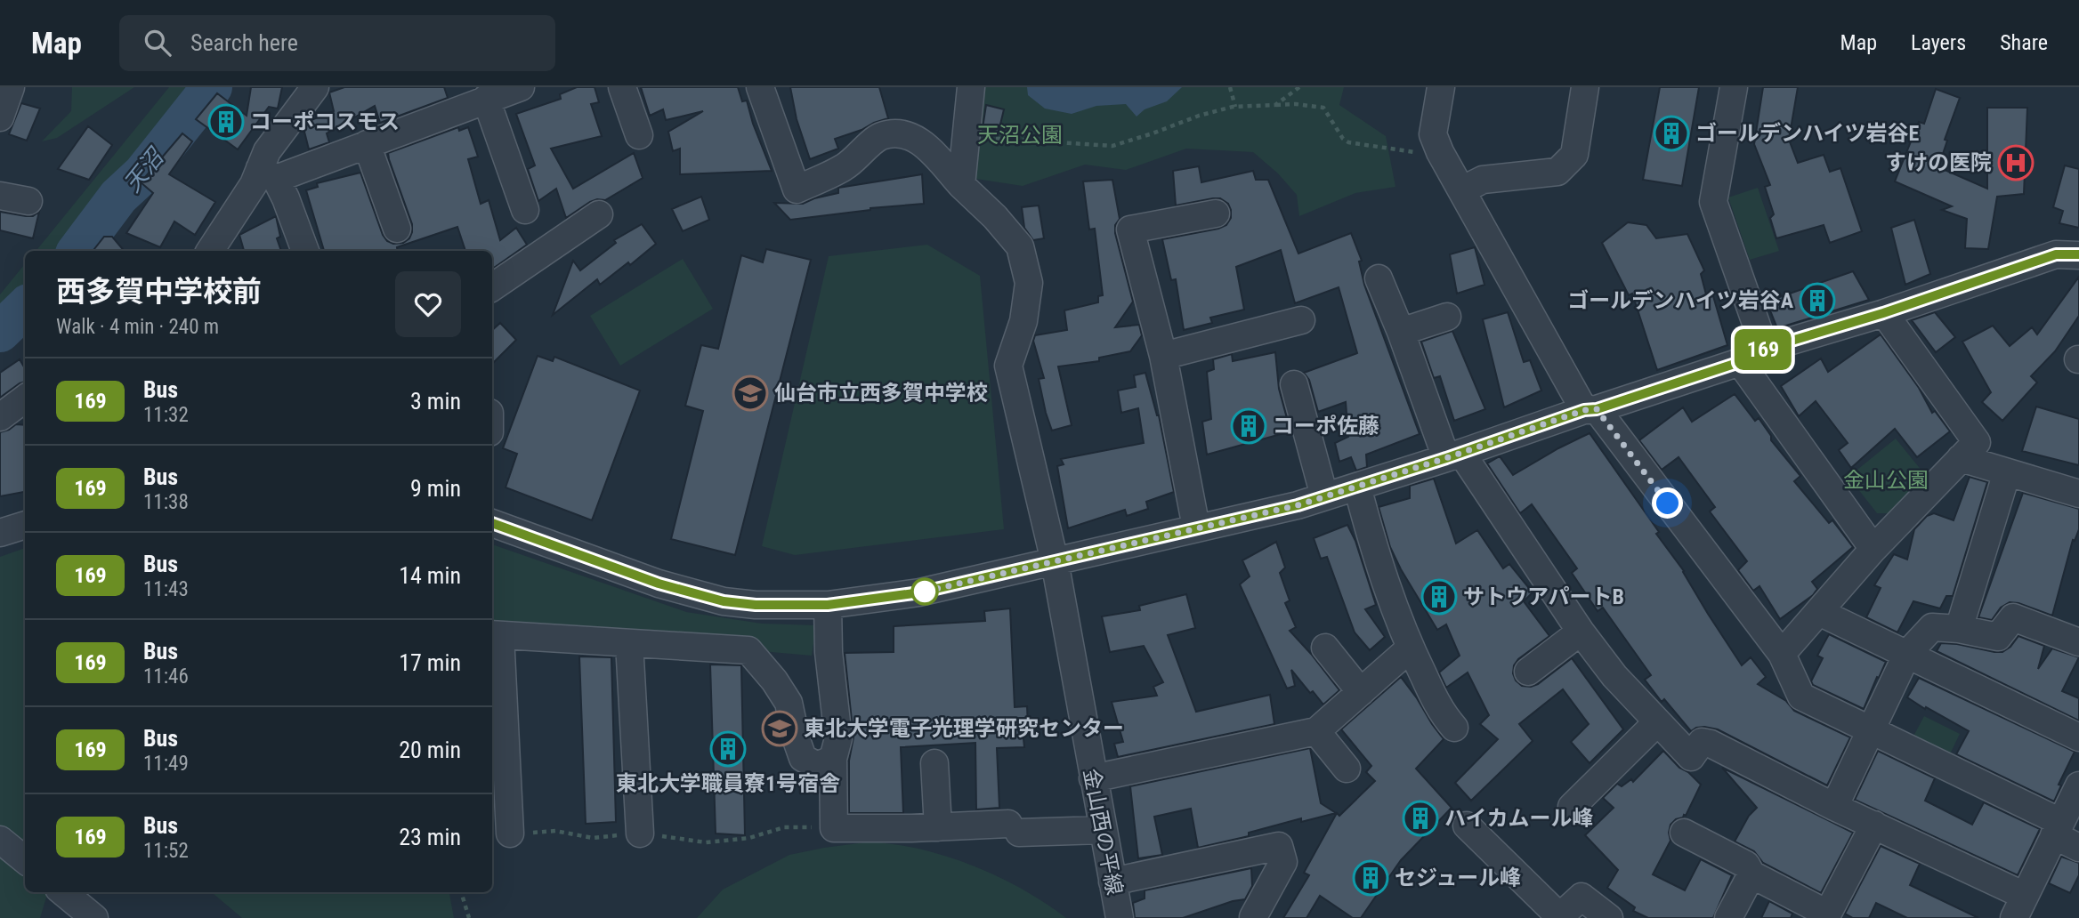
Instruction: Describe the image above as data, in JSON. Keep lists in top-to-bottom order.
{
  "streets": {
    "street": ["金山西の平線"]
  },
  "water": ["天沼"],
  "parks": ["天沼公園", "金山公園"],
  "places": {
    "building": [
      "コーポコスモス",
      "ゴールデンハイツ岩谷E",
      "ゴールデンハイツ岩谷A",
      "コーポ佐藤",
      "サトウアパートB",
      "東北大学職員寮1号宿舎",
      "ハイカムール峰",
      "セジュール峰"
    ],
    "hospital": ["すけの医院"],
    "school or university": ["仙台市立西多賀中学校", "東北大学電子光理学研究センター"]
  },
  "lines": ["bus line 169"],
  "page": {
    "header": "Map",
    "search": "Search here",
    "nav": ["Map", "Layers", "Share"],
    "on_map": "169",
    "heading": ["西多賀中学校前", "Walk · 4 min · 240 m"],
    "list": [
      {
        "mark": "169",
        "name": "Bus",
        "note": "11:32",
        "value": "3 min"
      },
      {
        "mark": "169",
        "name": "Bus",
        "note": "11:38",
        "value": "9 min"
      },
      {
        "mark": "169",
        "name": "Bus",
        "note": "11:43",
        "value": "14 min"
      },
      {
        "mark": "169",
        "name": "Bus",
        "note": "11:46",
        "value": "17 min"
      },
      {
        "mark": "169",
        "name": "Bus",
        "note": "11:49",
        "value": "20 min"
      },
      {
        "mark": "169",
        "name": "Bus",
        "note": "11:52",
        "value": "23 min"
      }
    ]
  }
}
